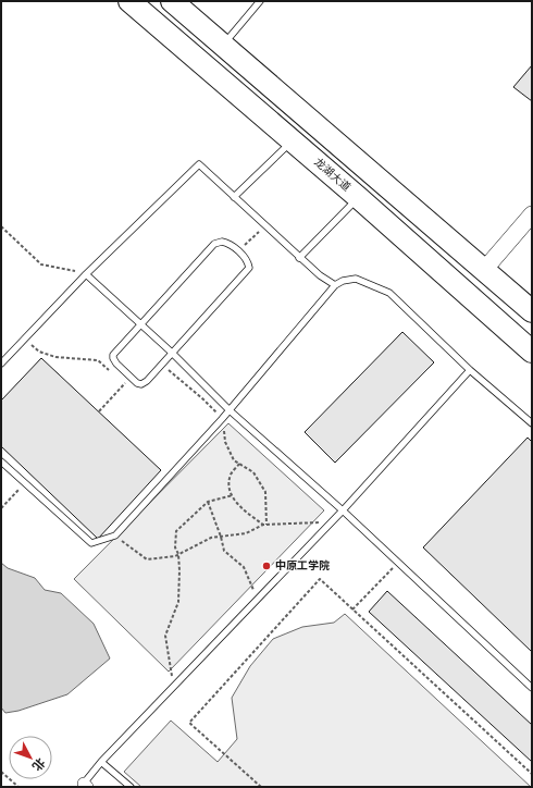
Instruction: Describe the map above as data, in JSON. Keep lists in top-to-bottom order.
{
  "streets": {
    "highway": ["龙湖大道"]
  },
  "places": ["中原工学院"],
  "north": "bottom right"
}
